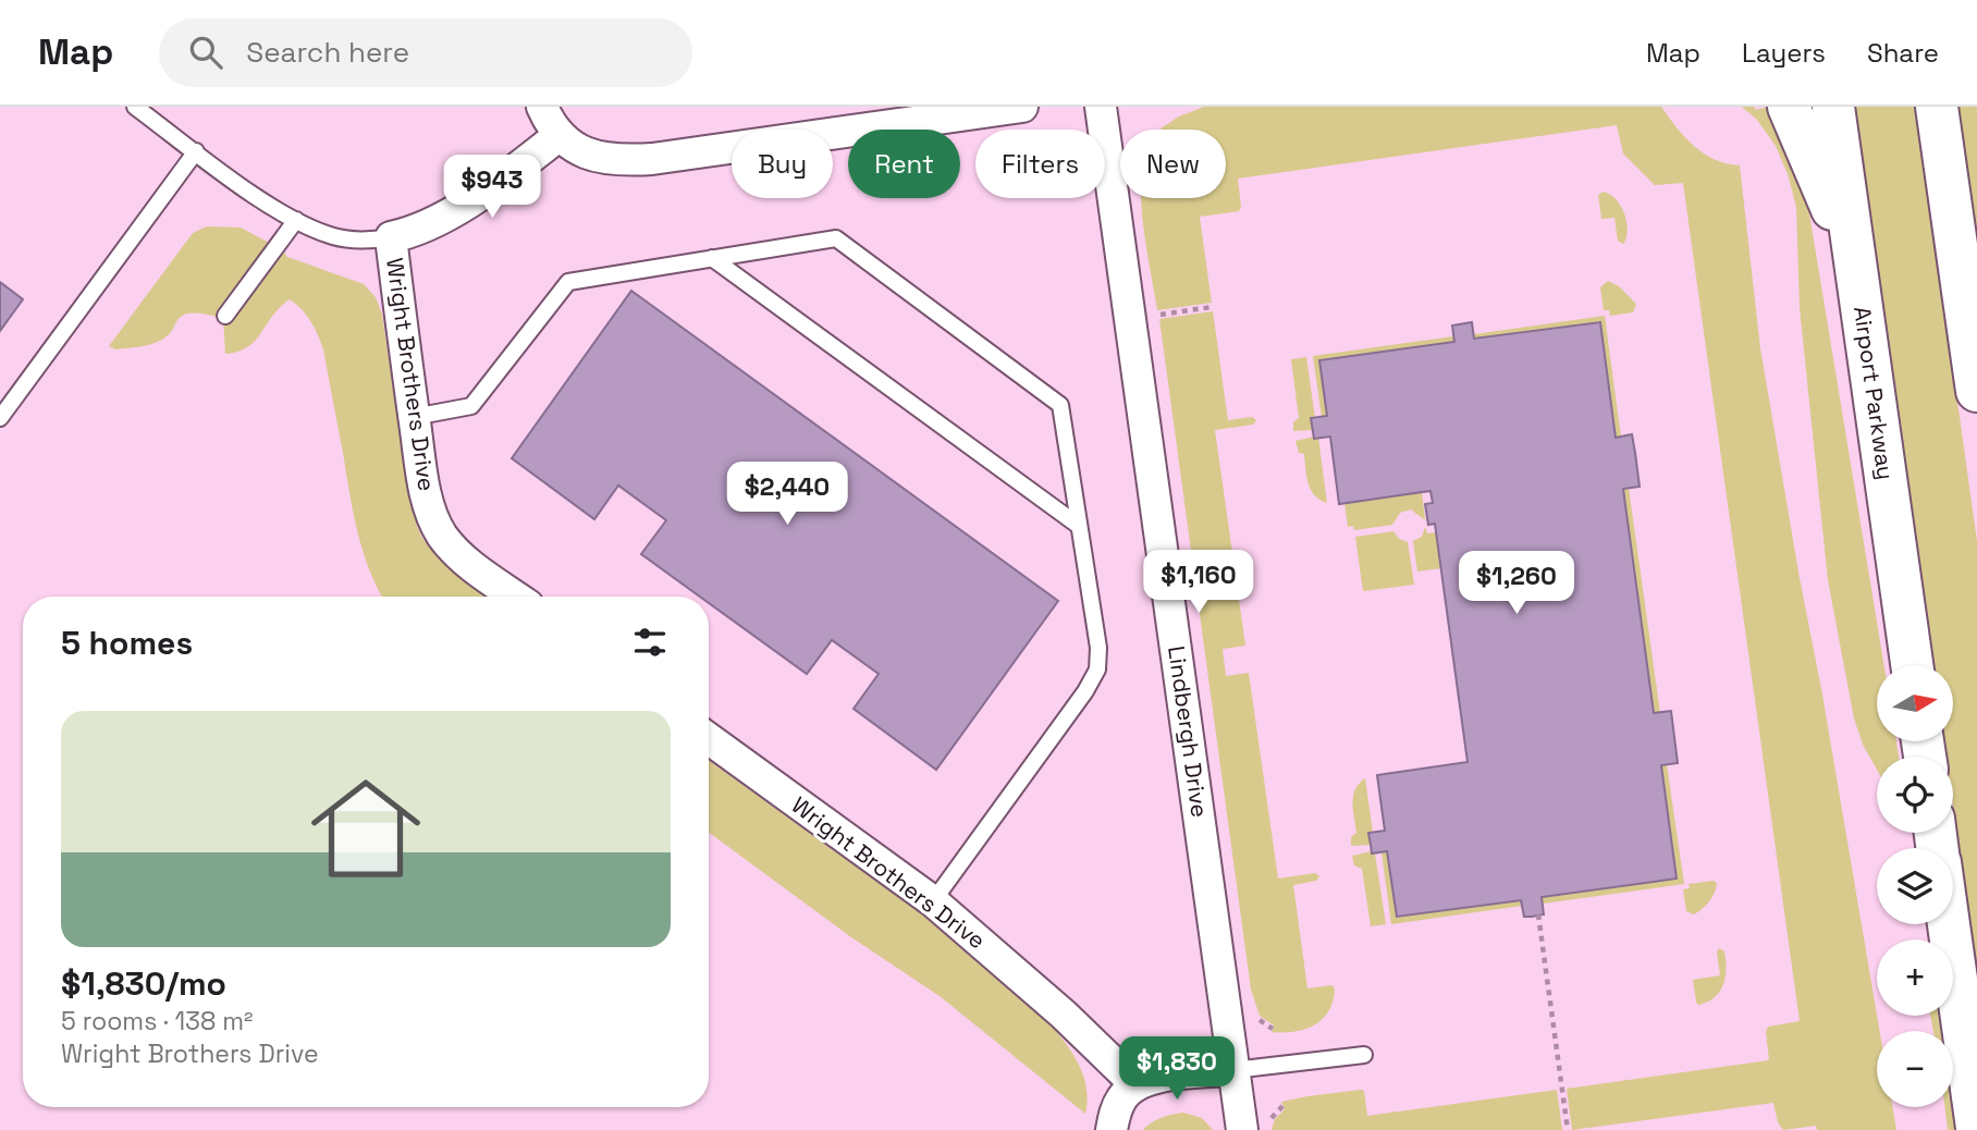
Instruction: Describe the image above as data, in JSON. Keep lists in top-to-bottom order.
{
  "streets": {
    "highway": ["Airport Parkway"],
    "street": ["Wright Brothers Drive", "Lindbergh Drive"]
  },
  "north": "right",
  "page": {
    "header": "Map",
    "search": "Search here",
    "nav": ["Map", "Layers", "Share"],
    "chip": [
      "Buy",
      "Rent",
      "Filters",
      "New"
    ],
    "price": [
      "$943",
      "$2,440",
      "$1,160",
      "$1,260",
      "$1,830"
    ],
    "heading": "5 homes",
    "map_buttons": ["+", "−"],
    "list": [
      {
        "name": "$1,830/mo",
        "note": "5 rooms · 138 m² · Wright Brothers Drive"
      }
    ]
  }
}
